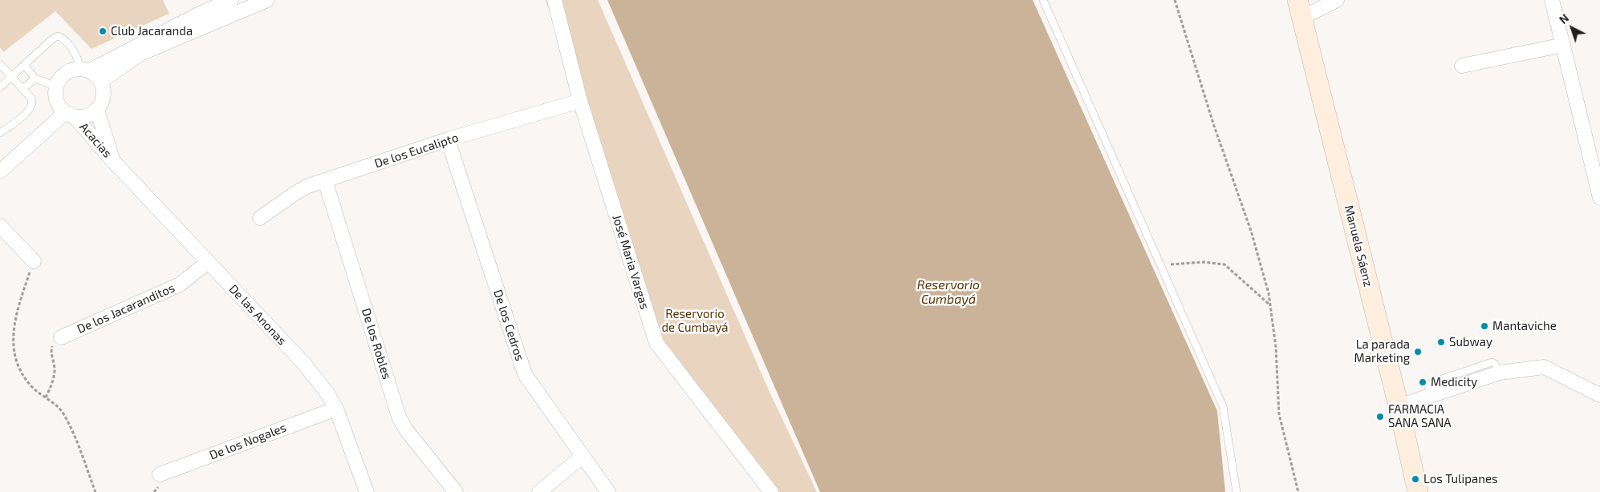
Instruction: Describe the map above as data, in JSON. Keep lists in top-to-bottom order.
{
  "streets": {
    "street": [
      "Acacias",
      "De los Eucalipto",
      "Manuela Sáenz",
      "José Maria Vargas",
      "De los Jacaranditos",
      "De las Anonas",
      "De los Cedros",
      "De los Robles",
      "De los Nogales"
    ]
  },
  "crossings": [
    ["Acacias", "De las Anonas"],
    ["De los Eucalipto", "José Maria Vargas"],
    ["De los Eucalipto", "De los Cedros"],
    ["De los Eucalipto", "De los Robles"],
    ["De los Jacaranditos", "De las Anonas"],
    ["De las Anonas", "De los Nogales"]
  ],
  "water": ["Reservorio Cumbayá"],
  "parks": ["Reservorio de Cumbayá"],
  "places": [
    "Club Jacaranda",
    "Mantaviche",
    "Subway",
    "La parada Marketing",
    "Medicity",
    "FARMACIA SANA SANA",
    "Los Tulipanes"
  ],
  "north": "top left"
}
